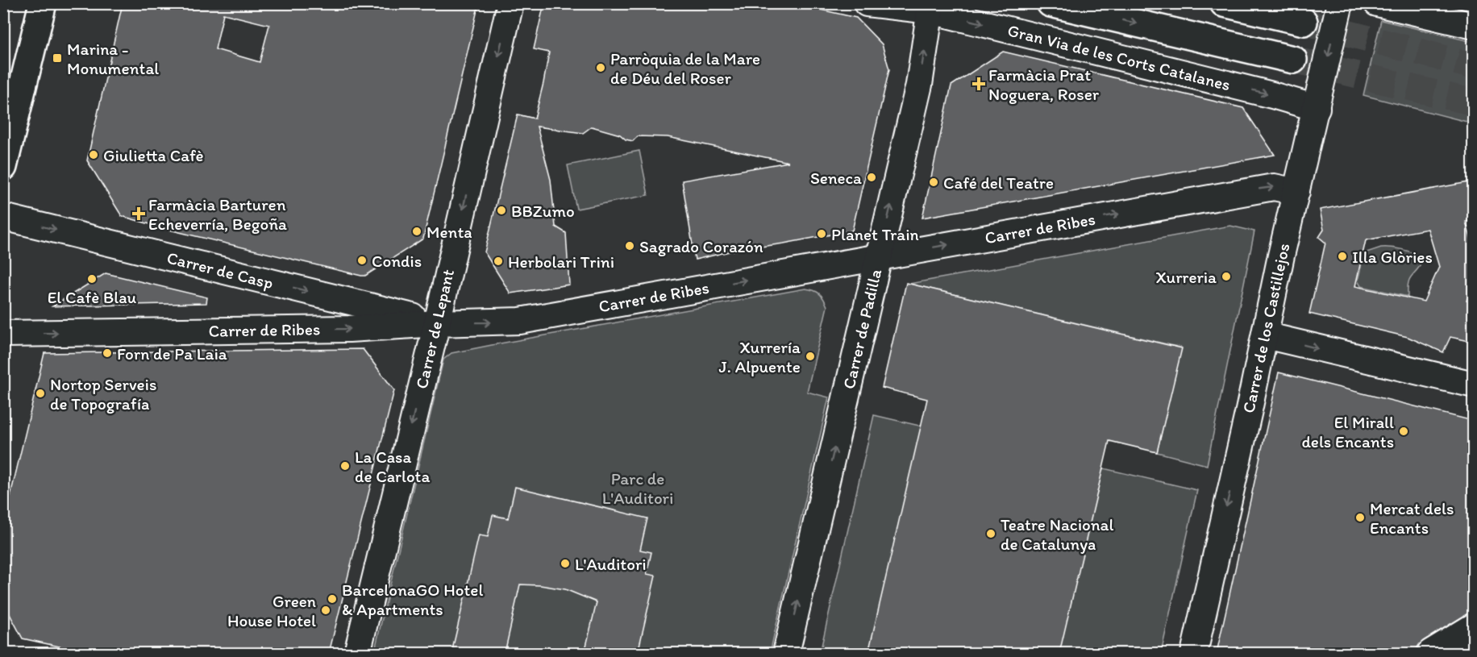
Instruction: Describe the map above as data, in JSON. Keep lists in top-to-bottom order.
{
  "streets": {
    "main road": ["Gran Via de les Corts Catalanes"],
    "street": [
      "Carrer de Ribes",
      "Carrer de Casp",
      "Carrer de los Castillejos",
      "Carrer de Lepant",
      "Carrer de Padilla"
    ]
  },
  "crossings": [
    ["Gran Via de les Corts Catalanes", "Carrer de los Castillejos"],
    ["Gran Via de les Corts Catalanes", "Carrer de Padilla"],
    ["Carrer de Ribes", "Carrer de Casp"],
    ["Carrer de Ribes", "Carrer de los Castillejos"],
    ["Carrer de Ribes", "Carrer de Lepant"],
    ["Carrer de Ribes", "Carrer de Padilla"],
    ["Carrer de Casp", "Carrer de Lepant"]
  ],
  "one_way": [
    "Gran Via de les Corts Catalanes",
    "Carrer de Ribes",
    "Carrer de Casp",
    "Carrer de los Castillejos",
    "Carrer de Lepant",
    "Carrer de Padilla"
  ],
  "parks": ["Parc de L'Auditori"],
  "places": {
    "transit": ["Marina - Monumental"],
    "other": [
      "Parròquia de la Mare de Déu del Roser",
      "Giulietta Cafè",
      "Seneca",
      "Café del Teatre",
      "BBZumo",
      "Menta",
      "Planet Train",
      "Sagrado Corazón",
      "Illa Glòries",
      "Condis",
      "Herbolari Trini",
      "Xurreria",
      "El Cafè Blau",
      "Forn de Pa Laia",
      "Xurrería J. Alpuente",
      "Nortop Serveis de Topografía",
      "El Mirall dels Encants",
      "La Casa de Carlota",
      "Mercat dels Encants",
      "Teatre Nacional de Catalunya",
      "L'Auditori",
      "BarcelonaGO Hotel & Apartments",
      "Green House Hotel"
    ],
    "health": ["Farmàcia Prat Noguera, Roser", "Farmàcia Barturen Echeverría, Begoña"]
  }
}
